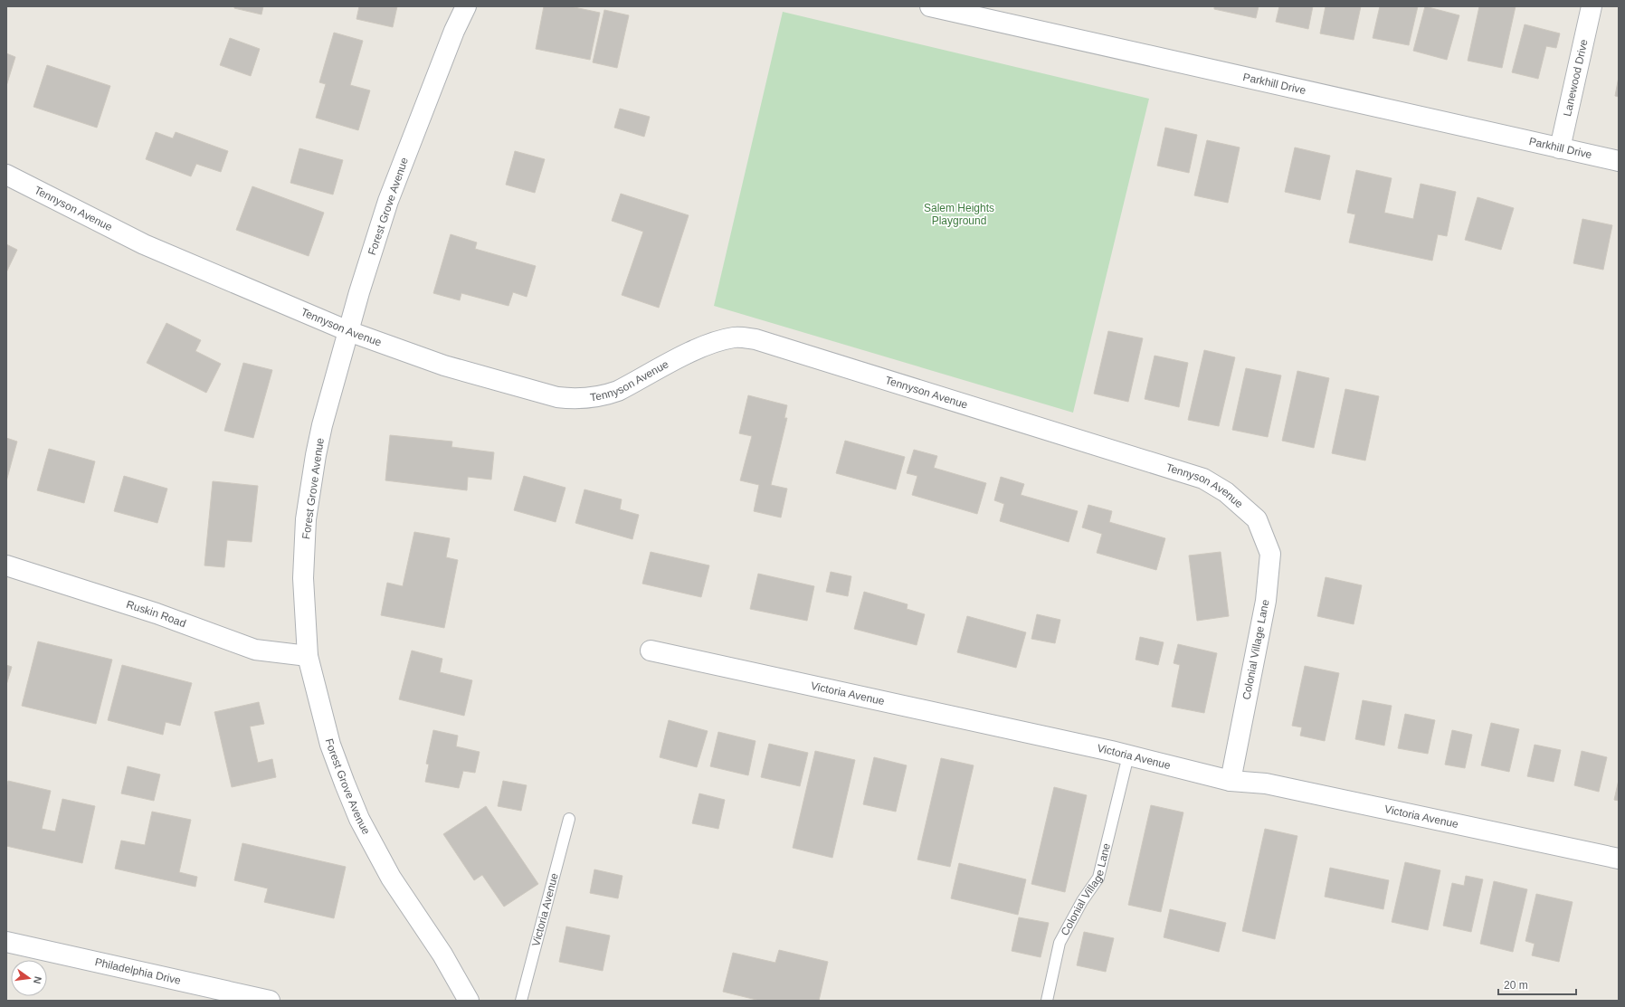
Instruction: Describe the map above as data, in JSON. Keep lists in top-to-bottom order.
{
  "streets": {
    "street": [
      "Lanewood Drive",
      "Parkhill Drive",
      "Forest Grove Avenue",
      "Tennyson Avenue",
      "Ruskin Road",
      "Colonial Village Lane",
      "Victoria Avenue",
      "Philadelphia Drive"
    ]
  },
  "crossings": [
    ["Lanewood Drive", "Parkhill Drive"],
    ["Forest Grove Avenue", "Tennyson Avenue"],
    ["Forest Grove Avenue", "Ruskin Road"],
    ["Tennyson Avenue", "Colonial Village Lane"],
    ["Colonial Village Lane", "Victoria Avenue"]
  ],
  "parks": ["Salem Heights Playground"],
  "scale_bar": "20 m",
  "north": "right"
}
